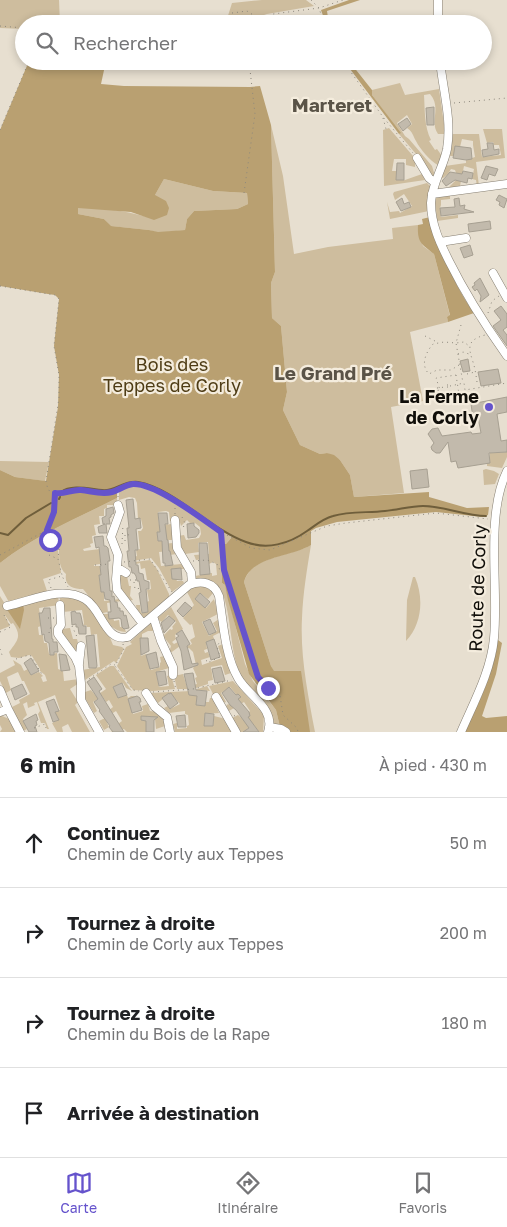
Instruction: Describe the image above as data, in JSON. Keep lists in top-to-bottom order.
{
  "streets": {
    "street": ["Route de Corly"]
  },
  "districts": ["Marteret", "Le Grand Pré"],
  "parks": ["Bois des Teppes de Corly"],
  "places": ["La Ferme de Corly"],
  "page": {
    "search": "Rechercher",
    "heading": ["6 min", "À pied · 430 m"],
    "list": [
      ["Continuez", "Chemin de Corly aux Teppes", "50 m"],
      ["Tournez à droite", "Chemin de Corly aux Teppes", "200 m"],
      ["Tournez à droite", "Chemin du Bois de la Rape", "180 m"],
      "Arrivée à destination"
    ],
    "nav": ["Carte", "Itinéraire", "Favoris"]
  }
}
